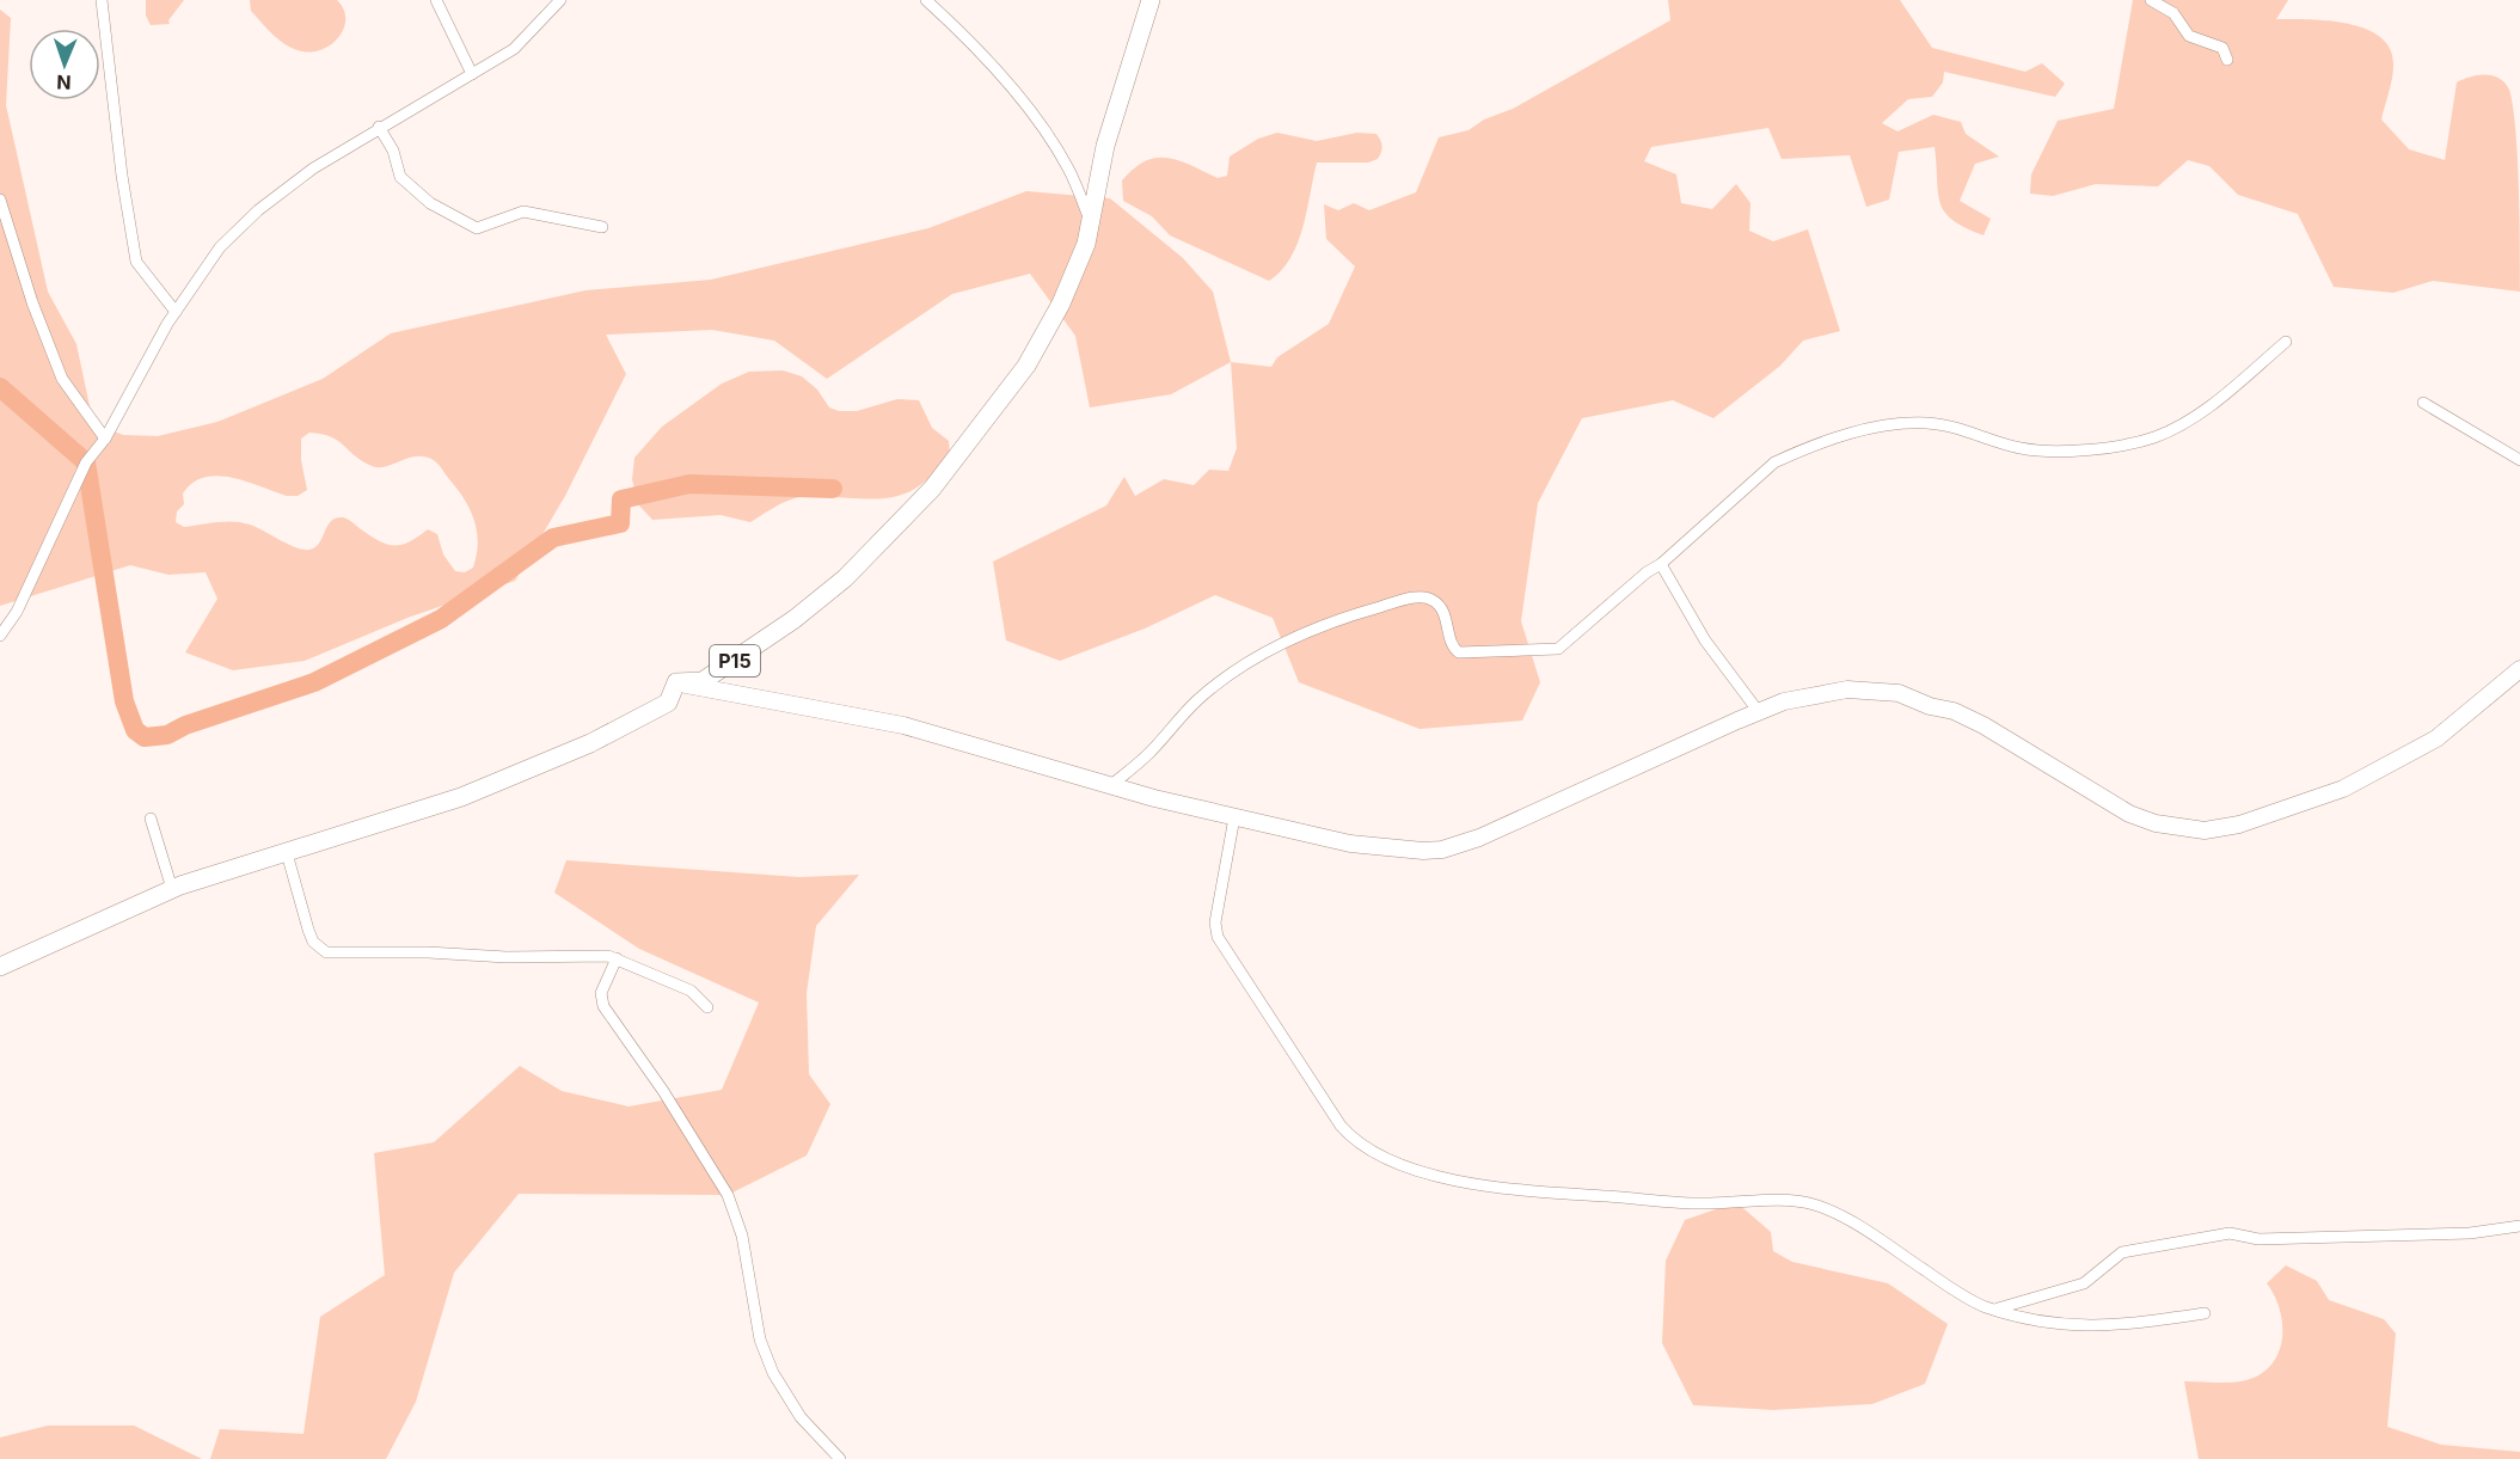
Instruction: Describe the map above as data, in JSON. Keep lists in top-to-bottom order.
{
  "streets": {
    "main road": ["P15"]
  },
  "north": "bottom"
}
